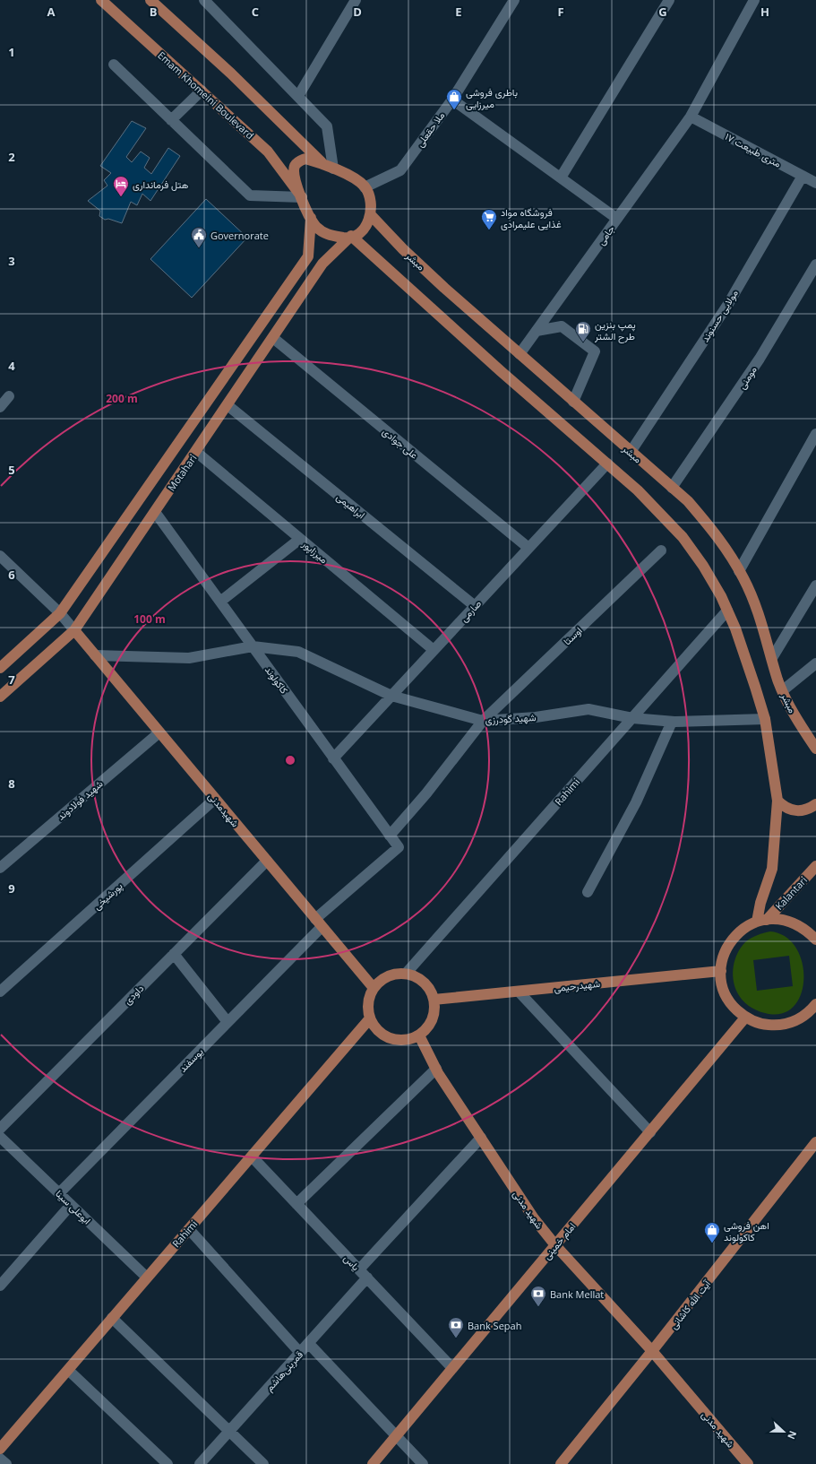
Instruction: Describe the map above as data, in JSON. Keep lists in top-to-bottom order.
{
  "streets": {
    "main road": [
      "Emam Khomeini Boulevard",
      "مبشر",
      "Motahari",
      "Rahimi",
      "شهیدمدنی",
      "Kalantari",
      "شهیدرحیمی",
      "شهید مدنی",
      "امام خمینی",
      "آیت الله کاشانی"
    ],
    "street": [
      "ملا حقعلی",
      "۱۷ متری طبیعت",
      "جامی",
      "مولایی حسنوند",
      "مومنی",
      "علی جوادی",
      "ابراهیمی",
      "میرزاپور",
      "صارمی",
      "اوستا",
      "کاکولوند",
      "شهید گودرزی",
      "شهید فولادوند",
      "پورشیخی",
      "داودی",
      "یوسفند",
      "ابوعلی سینا",
      "یاس",
      "قمربنی‌هاشم"
    ]
  },
  "crossings": [
    ["Emam Khomeini Boulevard", "ملا حقعلی"],
    ["Emam Khomeini Boulevard", "مبشر"],
    ["Emam Khomeini Boulevard", "Motahari"],
    ["ملا حقعلی", "مبشر"],
    ["ملا حقعلی", "Motahari"],
    ["۱۷ متری طبیعت", "جامی"],
    ["۱۷ متری طبیعت", "مولایی حسنوند"],
    ["جامی", "مبشر"],
    ["مبشر", "مولایی حسنوند"],
    ["مبشر", "مومنی"],
    ["مبشر", "Motahari"],
    ["علی جوادی", "Motahari"],
    ["علی جوادی", "صارمی"],
    ["Motahari", "ابراهیمی"],
    ["Motahari", "میرزاپور"],
    ["Motahari", "کاکولوند"],
    ["Motahari", "شهیدمدنی"],
    ["ابراهیمی", "صارمی"],
    ["میرزاپور", "صارمی"],
    ["صارمی", "کاکولوند"],
    ["صارمی", "شهید گودرزی"],
    ["اوستا", "کاکولوند"],
    ["اوستا", "شهید گودرزی"],
    ["کاکولوند", "شهید گودرزی"],
    ["کاکولوند", "یوسفند"],
    ["شهید گودرزی", "Rahimi"],
    ["شهید گودرزی", "شهیدمدنی"],
    ["Rahimi", "شهیدمدنی"],
    ["Rahimi", "شهیدرحیمی"],
    ["Rahimi", "ابوعلی سینا"],
    ["Rahimi", "شهید مدنی"],
    ["Rahimi", "یاس"],
    ["شهید فولادوند", "شهیدمدنی"],
    ["شهیدمدنی", "پورشیخی"],
    ["شهیدمدنی", "شهیدرحیمی"],
    ["شهیدمدنی", "داودی"],
    ["شهیدمدنی", "یوسفند"],
    ["شهیدمدنی", "شهید مدنی"],
    ["شهیدرحیمی", "شهید مدنی"],
    ["یوسفند", "ابوعلی سینا"],
    ["شهید مدنی", "امام خمینی"],
    ["شهید مدنی", "آیت الله کاشانی"],
    ["امام خمینی", "یاس"],
    ["یاس", "قمربنی‌هاشم"]
  ],
  "places": {
    "shop": ["باطری فروشی میرزایی", "اهن فروشی کاکولوند"],
    "hotel": ["هتل فرمانداری"],
    "supermarket": ["فروشگاه مواد غذایی علیمرادی"],
    "public building": ["Governorate"],
    "fuel station": ["پمپ بنزین طرح الشتر"],
    "bank": ["Bank Mellat", "Bank Sepah"]
  },
  "north": "right",
  "grid": {
    "columns": [
      "A",
      "B",
      "C",
      "D",
      "E",
      "F",
      "G",
      "H"
    ],
    "rows": [
      "1",
      "2",
      "3",
      "4",
      "5",
      "6",
      "7",
      "8",
      "9"
    ]
  },
  "rings": ["200 m", "100 m"]
}
